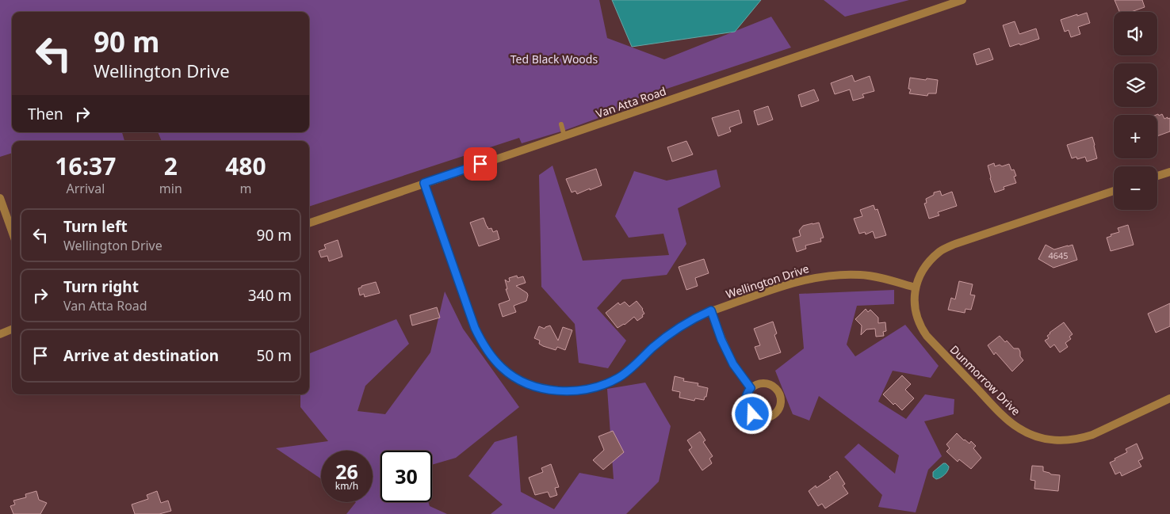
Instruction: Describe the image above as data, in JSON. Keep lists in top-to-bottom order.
{
  "streets": {
    "street": ["Van Atta Road", "Wellington Drive", "Dunmorrow Drive"]
  },
  "crossings": [
    ["Van Atta Road", "Wellington Drive"],
    ["Wellington Drive", "Dunmorrow Drive"]
  ],
  "parks": ["Ted Black Woods"],
  "house_numbers": ["4645"],
  "page": {
    "map_buttons": ["+", "−"],
    "turn": ["90 m", "Wellington Drive"],
    "then": "Then",
    "eta": [
      "16:37",
      "Arrival",
      "2",
      "min",
      "480",
      "m"
    ],
    "list": [
      {
        "name": "Turn left",
        "note": "Wellington Drive",
        "value": "90 m"
      },
      {
        "name": "Turn right",
        "note": "Van Atta Road",
        "value": "340 m"
      },
      {
        "name": "Arrive at destination",
        "value": "50 m"
      }
    ],
    "speed": "26 km/h",
    "limit": "30"
  }
}
